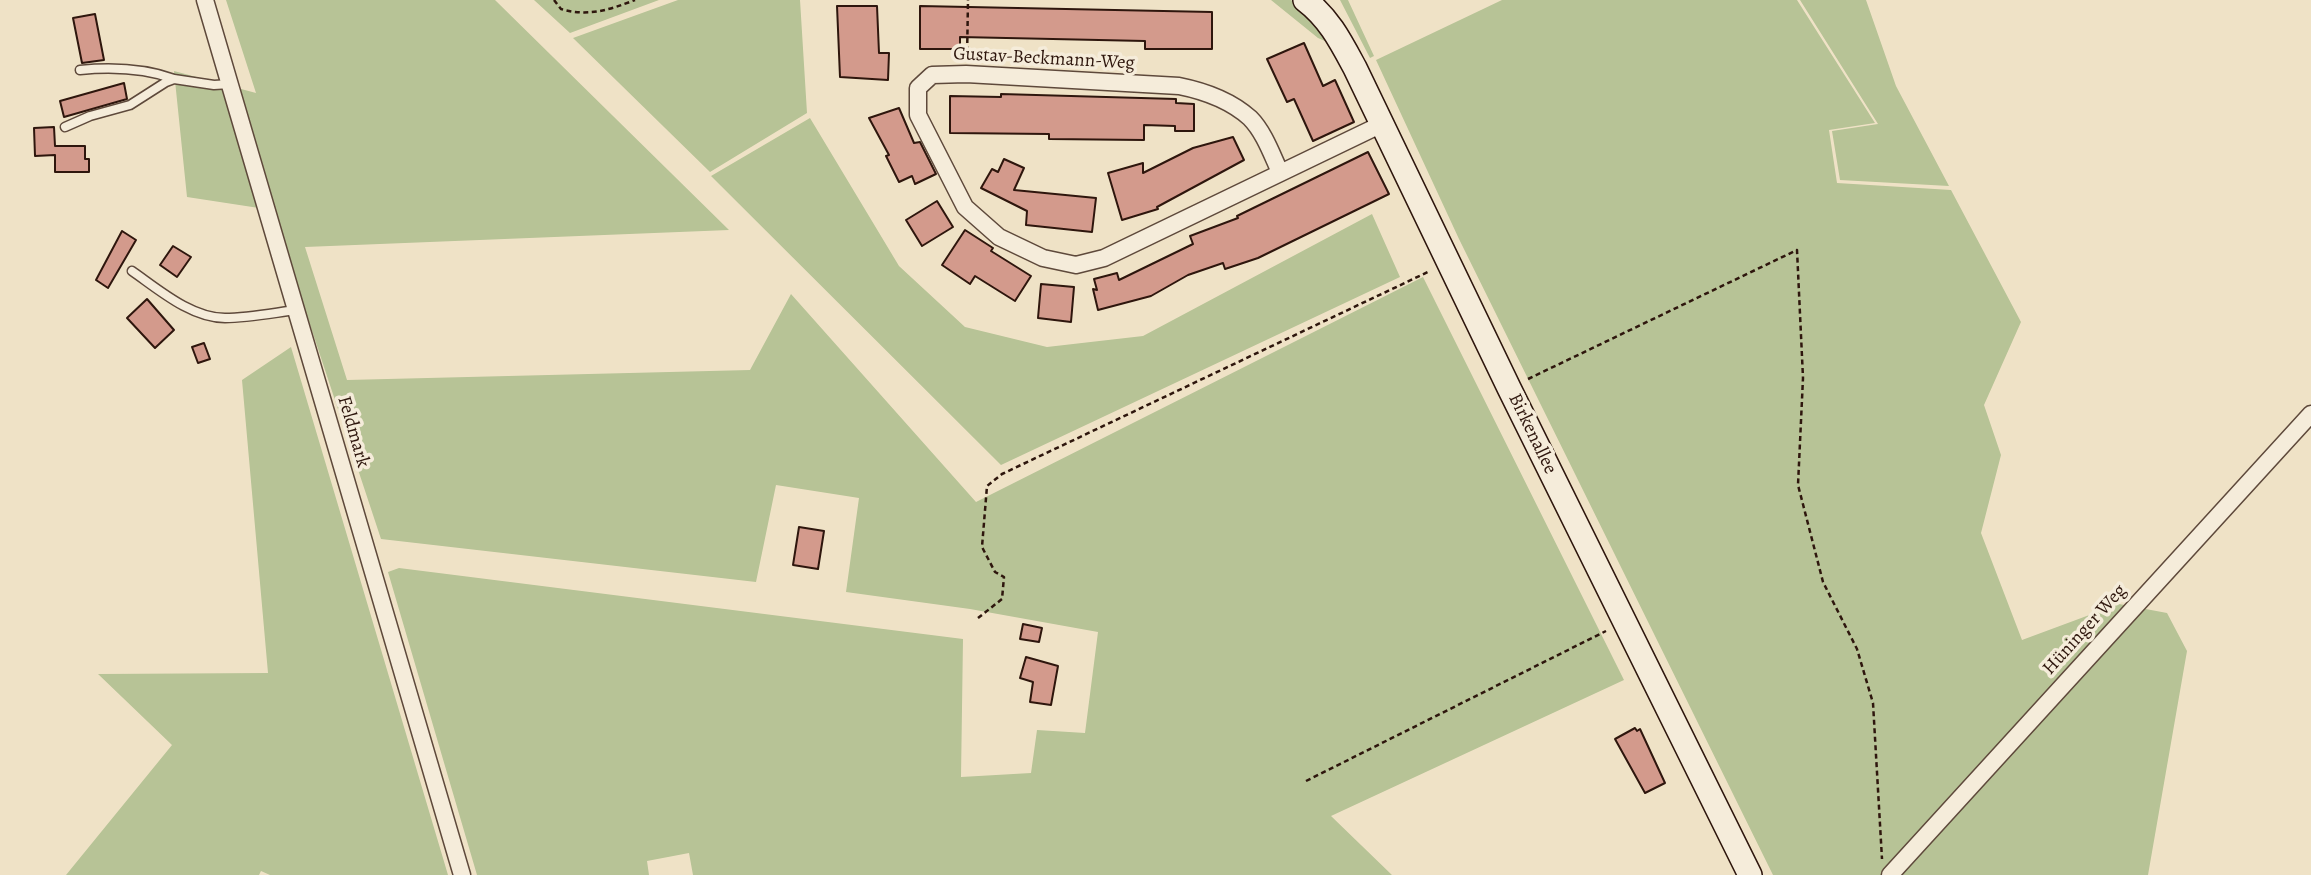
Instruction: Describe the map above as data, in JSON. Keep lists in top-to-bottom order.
{
  "streets": {
    "street": [
      "Gustav-Beckmann-Weg",
      "Feldmark",
      "Birkenallee",
      "Hüninger Weg"
    ]
  },
  "crossings": [
    ["Gustav-Beckmann-Weg", "Birkenallee"]
  ]
}
